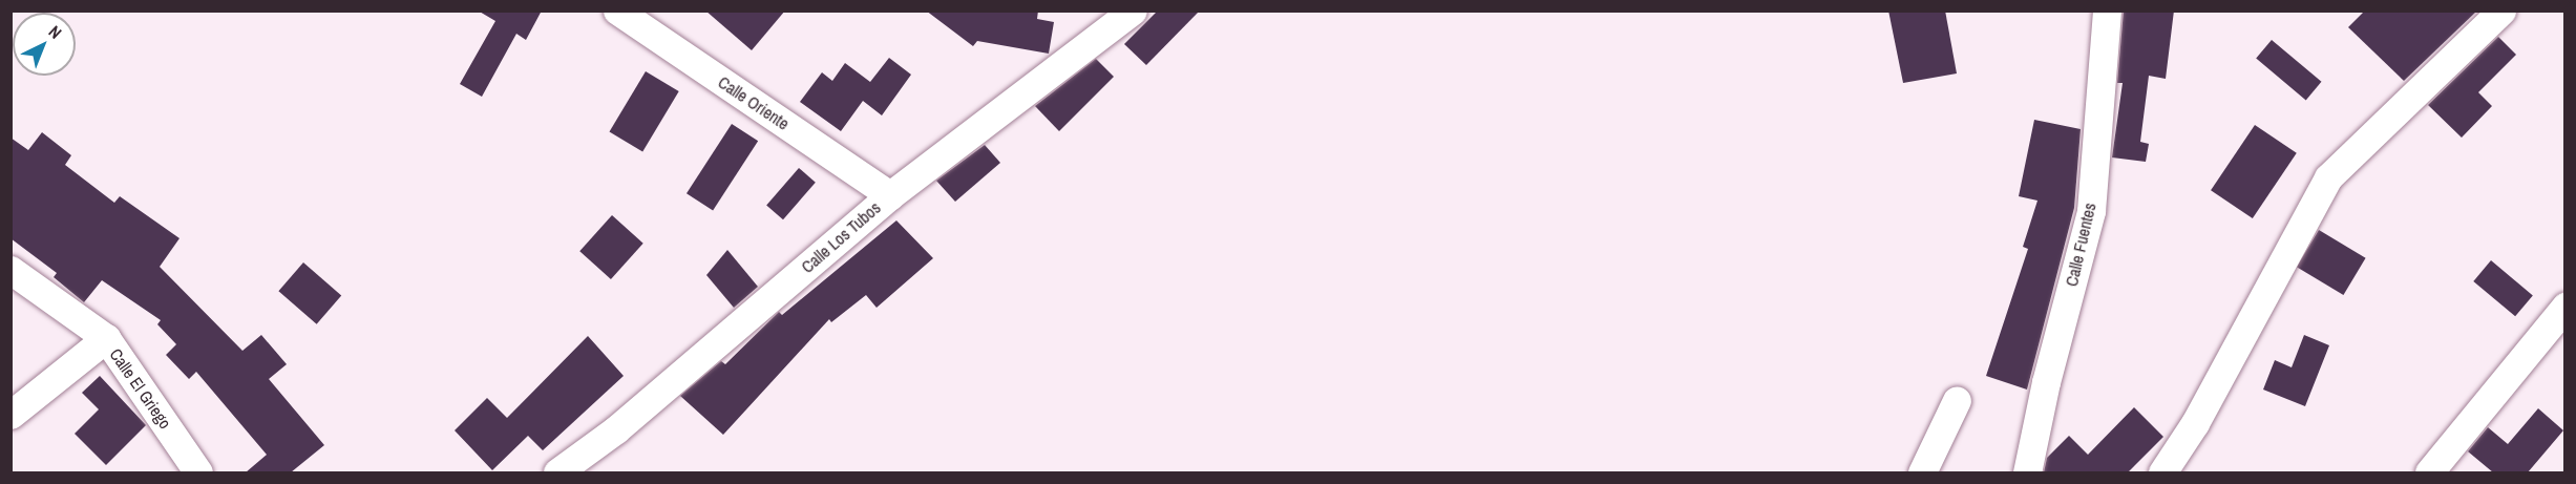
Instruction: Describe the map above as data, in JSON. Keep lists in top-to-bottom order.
{
  "streets": {
    "street": [
      "Calle Oriente",
      "Calle Los Tubos",
      "Calle Fuentes",
      "Calle El Griego"
    ]
  },
  "crossings": [
    ["Calle Oriente", "Calle Los Tubos"]
  ],
  "north": "top right"
}
